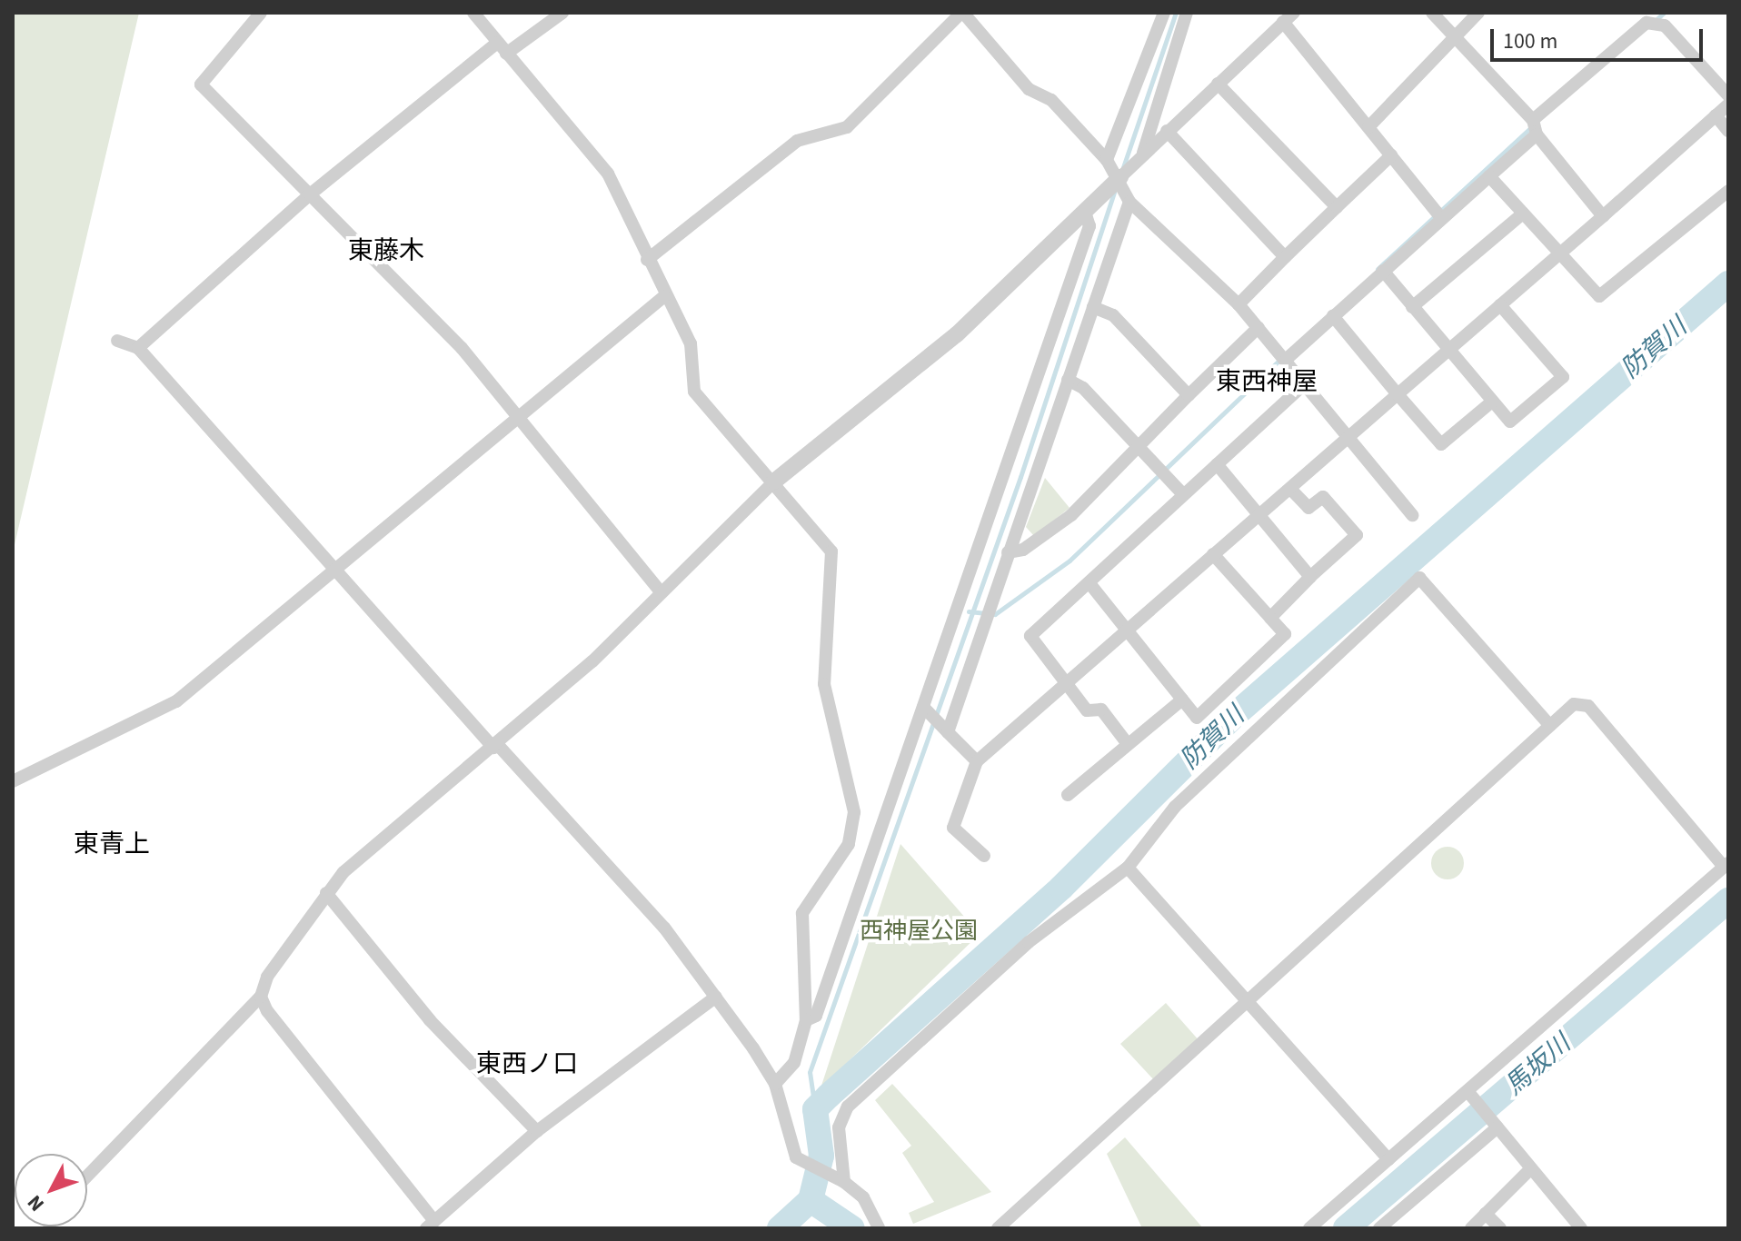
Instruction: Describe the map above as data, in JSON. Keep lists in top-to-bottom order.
{
  "districts": [
    "東藤木",
    "東西神屋",
    "東青上",
    "東西ノ口"
  ],
  "water": ["防賀川", "馬坂川"],
  "parks": ["西神屋公園"],
  "scale_bar": "100 m",
  "north": "bottom left"
}
